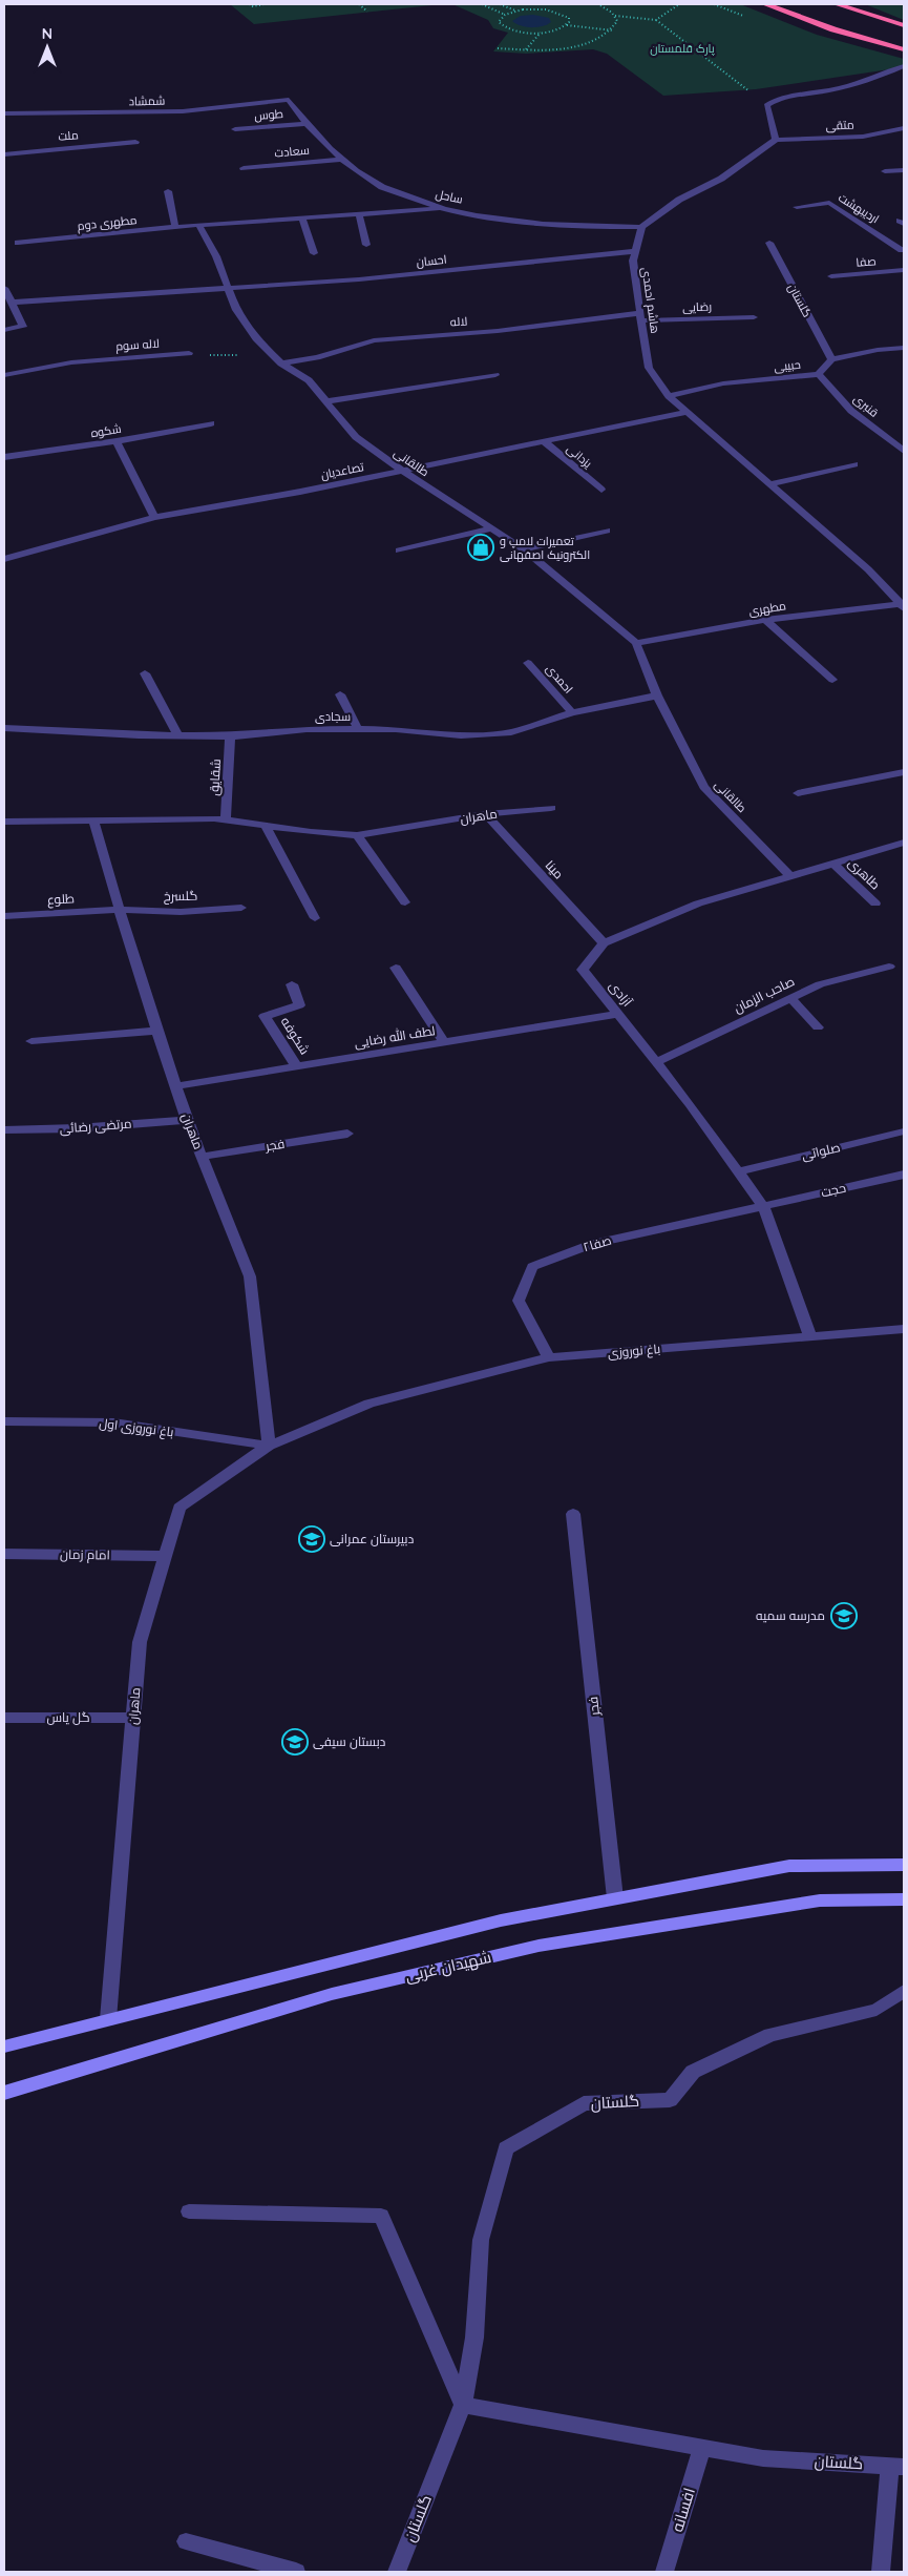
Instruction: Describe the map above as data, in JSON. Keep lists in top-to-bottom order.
{
  "streets": {
    "main road": ["شهیدان غربی"],
    "street": [
      "شمشاد",
      "طوس",
      "متقی",
      "ملت",
      "سعادت",
      "ساحل",
      "اردیبهشت",
      "مطهری دوم",
      "احسان",
      "صفا",
      "هاشم احمدی",
      "گلستان",
      "رضایی",
      "لاله",
      "لاله سوم",
      "حبیبی",
      "قنبری",
      "شکوه",
      "یزدانی",
      "طالقانی",
      "تصاعدیان",
      "مطهری",
      "احمدی",
      "سجادی",
      "شقایق",
      "ماهران",
      "مینا",
      "طاهری",
      "گلسرخ",
      "طلوع",
      "آزادی",
      "صاحب الزمان",
      "شکوفه",
      "لطف الله رضایی",
      "مرتضی رضائی",
      "فجر",
      "صلواتی",
      "حجت",
      "صفا۲",
      "باغ نوروزی",
      "باغ نوروزی اول",
      "امام زمان",
      "گل یاس",
      "افسانه"
    ]
  },
  "crossings": [
    ["شمشاد", "ساحل"],
    ["طوس", "ساحل"],
    ["سعادت", "ساحل"],
    ["ساحل", "هاشم احمدی"],
    ["مطهری دوم", "طالقانی"],
    ["احسان", "هاشم احمدی"],
    ["احسان", "طالقانی"],
    ["هاشم احمدی", "رضایی"],
    ["هاشم احمدی", "لاله"],
    ["هاشم احمدی", "حبیبی"],
    ["هاشم احمدی", "تصاعدیان"],
    ["هاشم احمدی", "مطهری"],
    ["گلستان", "حبیبی"],
    ["گلستان", "افسانه"],
    ["رضایی", "لاله"],
    ["لاله", "طالقانی"],
    ["حبیبی", "قنبری"],
    ["یزدانی", "تصاعدیان"],
    ["طالقانی", "تصاعدیان"],
    ["طالقانی", "مطهری"],
    ["طالقانی", "سجادی"],
    ["طالقانی", "آزادی"],
    ["احمدی", "سجادی"],
    ["سجادی", "شقایق"],
    ["شقایق", "ماهران"],
    ["ماهران", "مینا"],
    ["ماهران", "گلسرخ"],
    ["ماهران", "طلوع"],
    ["ماهران", "لطف الله رضایی"],
    ["ماهران", "مرتضی رضائی"],
    ["ماهران", "فجر"],
    ["ماهران", "باغ نوروزی"],
    ["ماهران", "باغ نوروزی اول"],
    ["ماهران", "امام زمان"],
    ["ماهران", "گل یاس"],
    ["مینا", "آزادی"],
    ["طاهری", "آزادی"],
    ["گلسرخ", "طلوع"],
    ["آزادی", "صاحب الزمان"],
    ["آزادی", "لطف الله رضایی"],
    ["آزادی", "صلواتی"],
    ["آزادی", "حجت"],
    ["آزادی", "صفا۲"],
    ["آزادی", "باغ نوروزی"],
    ["شکوفه", "لطف الله رضایی"],
    ["حجت", "صفا۲"],
    ["صفا۲", "باغ نوروزی"]
  ],
  "parks": ["پارک قلمستان"],
  "places": {
    "shop": ["تعمیرات لامپ و الکترونیک اصفهانی"],
    "school or university": ["دبیرستان عمرانی", "مدرسه سمیه", "دبستان سیفی"]
  },
  "north": "top"
}
